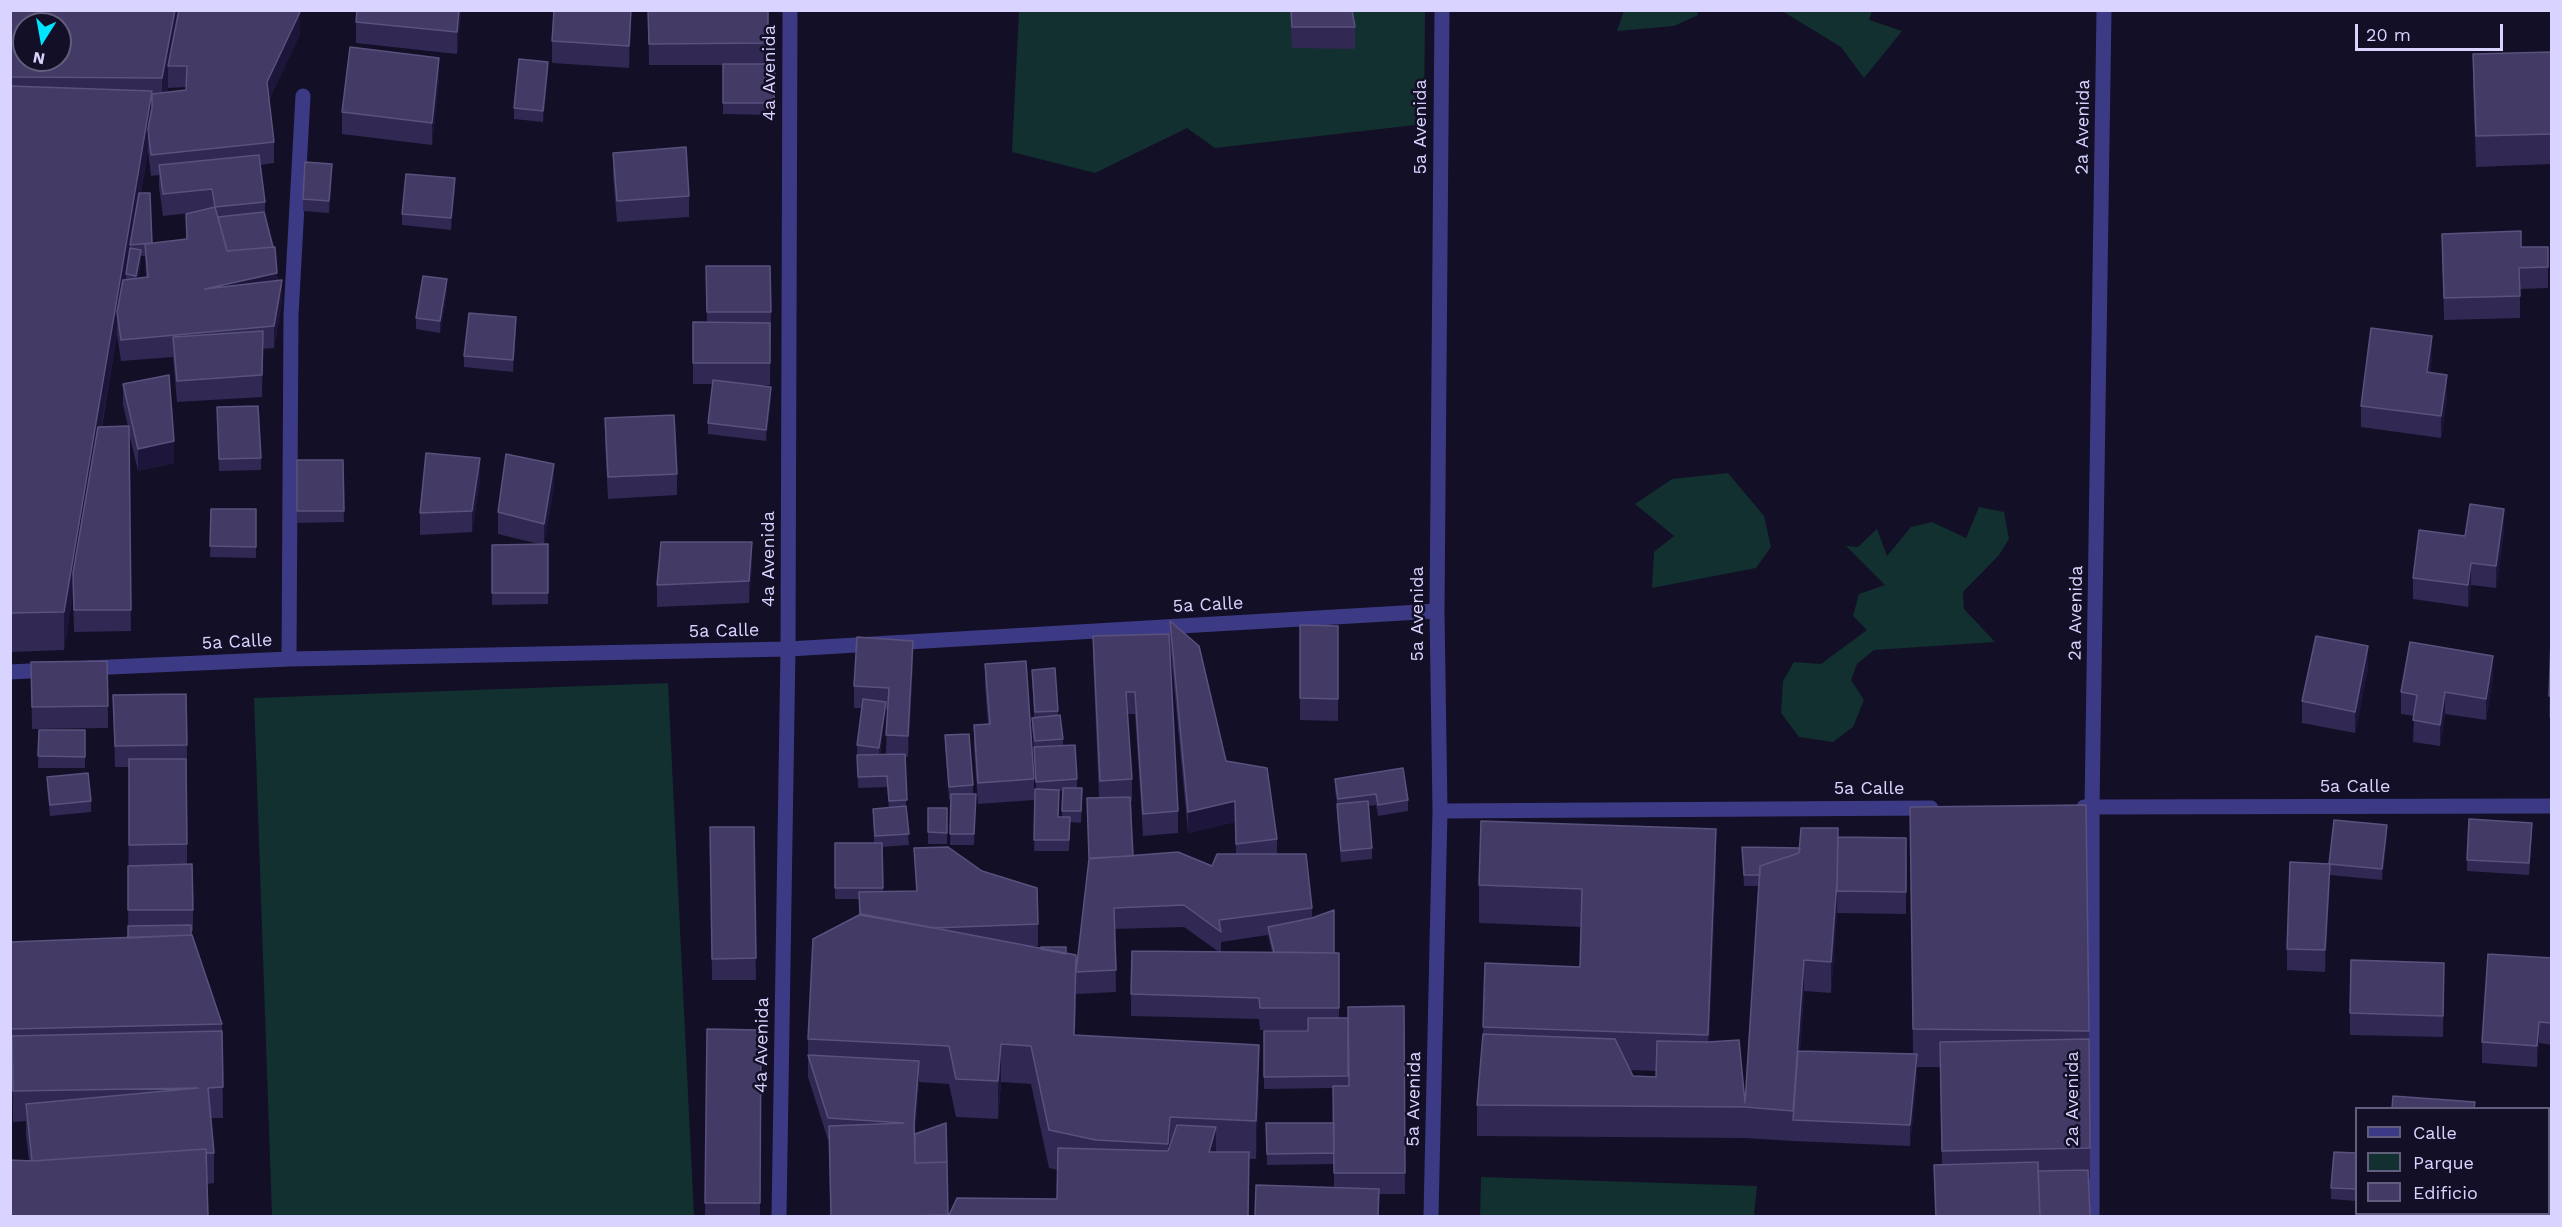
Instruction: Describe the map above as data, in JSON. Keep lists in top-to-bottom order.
{
  "streets": {
    "street": [
      "4a Avenida",
      "5a Avenida",
      "2a Avenida",
      "5a Calle"
    ]
  },
  "crossings": [
    ["4a Avenida", "5a Calle"],
    ["5a Avenida", "5a Calle"],
    ["2a Avenida", "5a Calle"]
  ],
  "legend": ["Calle", "Parque", "Edificio"],
  "scale_bar": "20 m",
  "north": "bottom"
}
